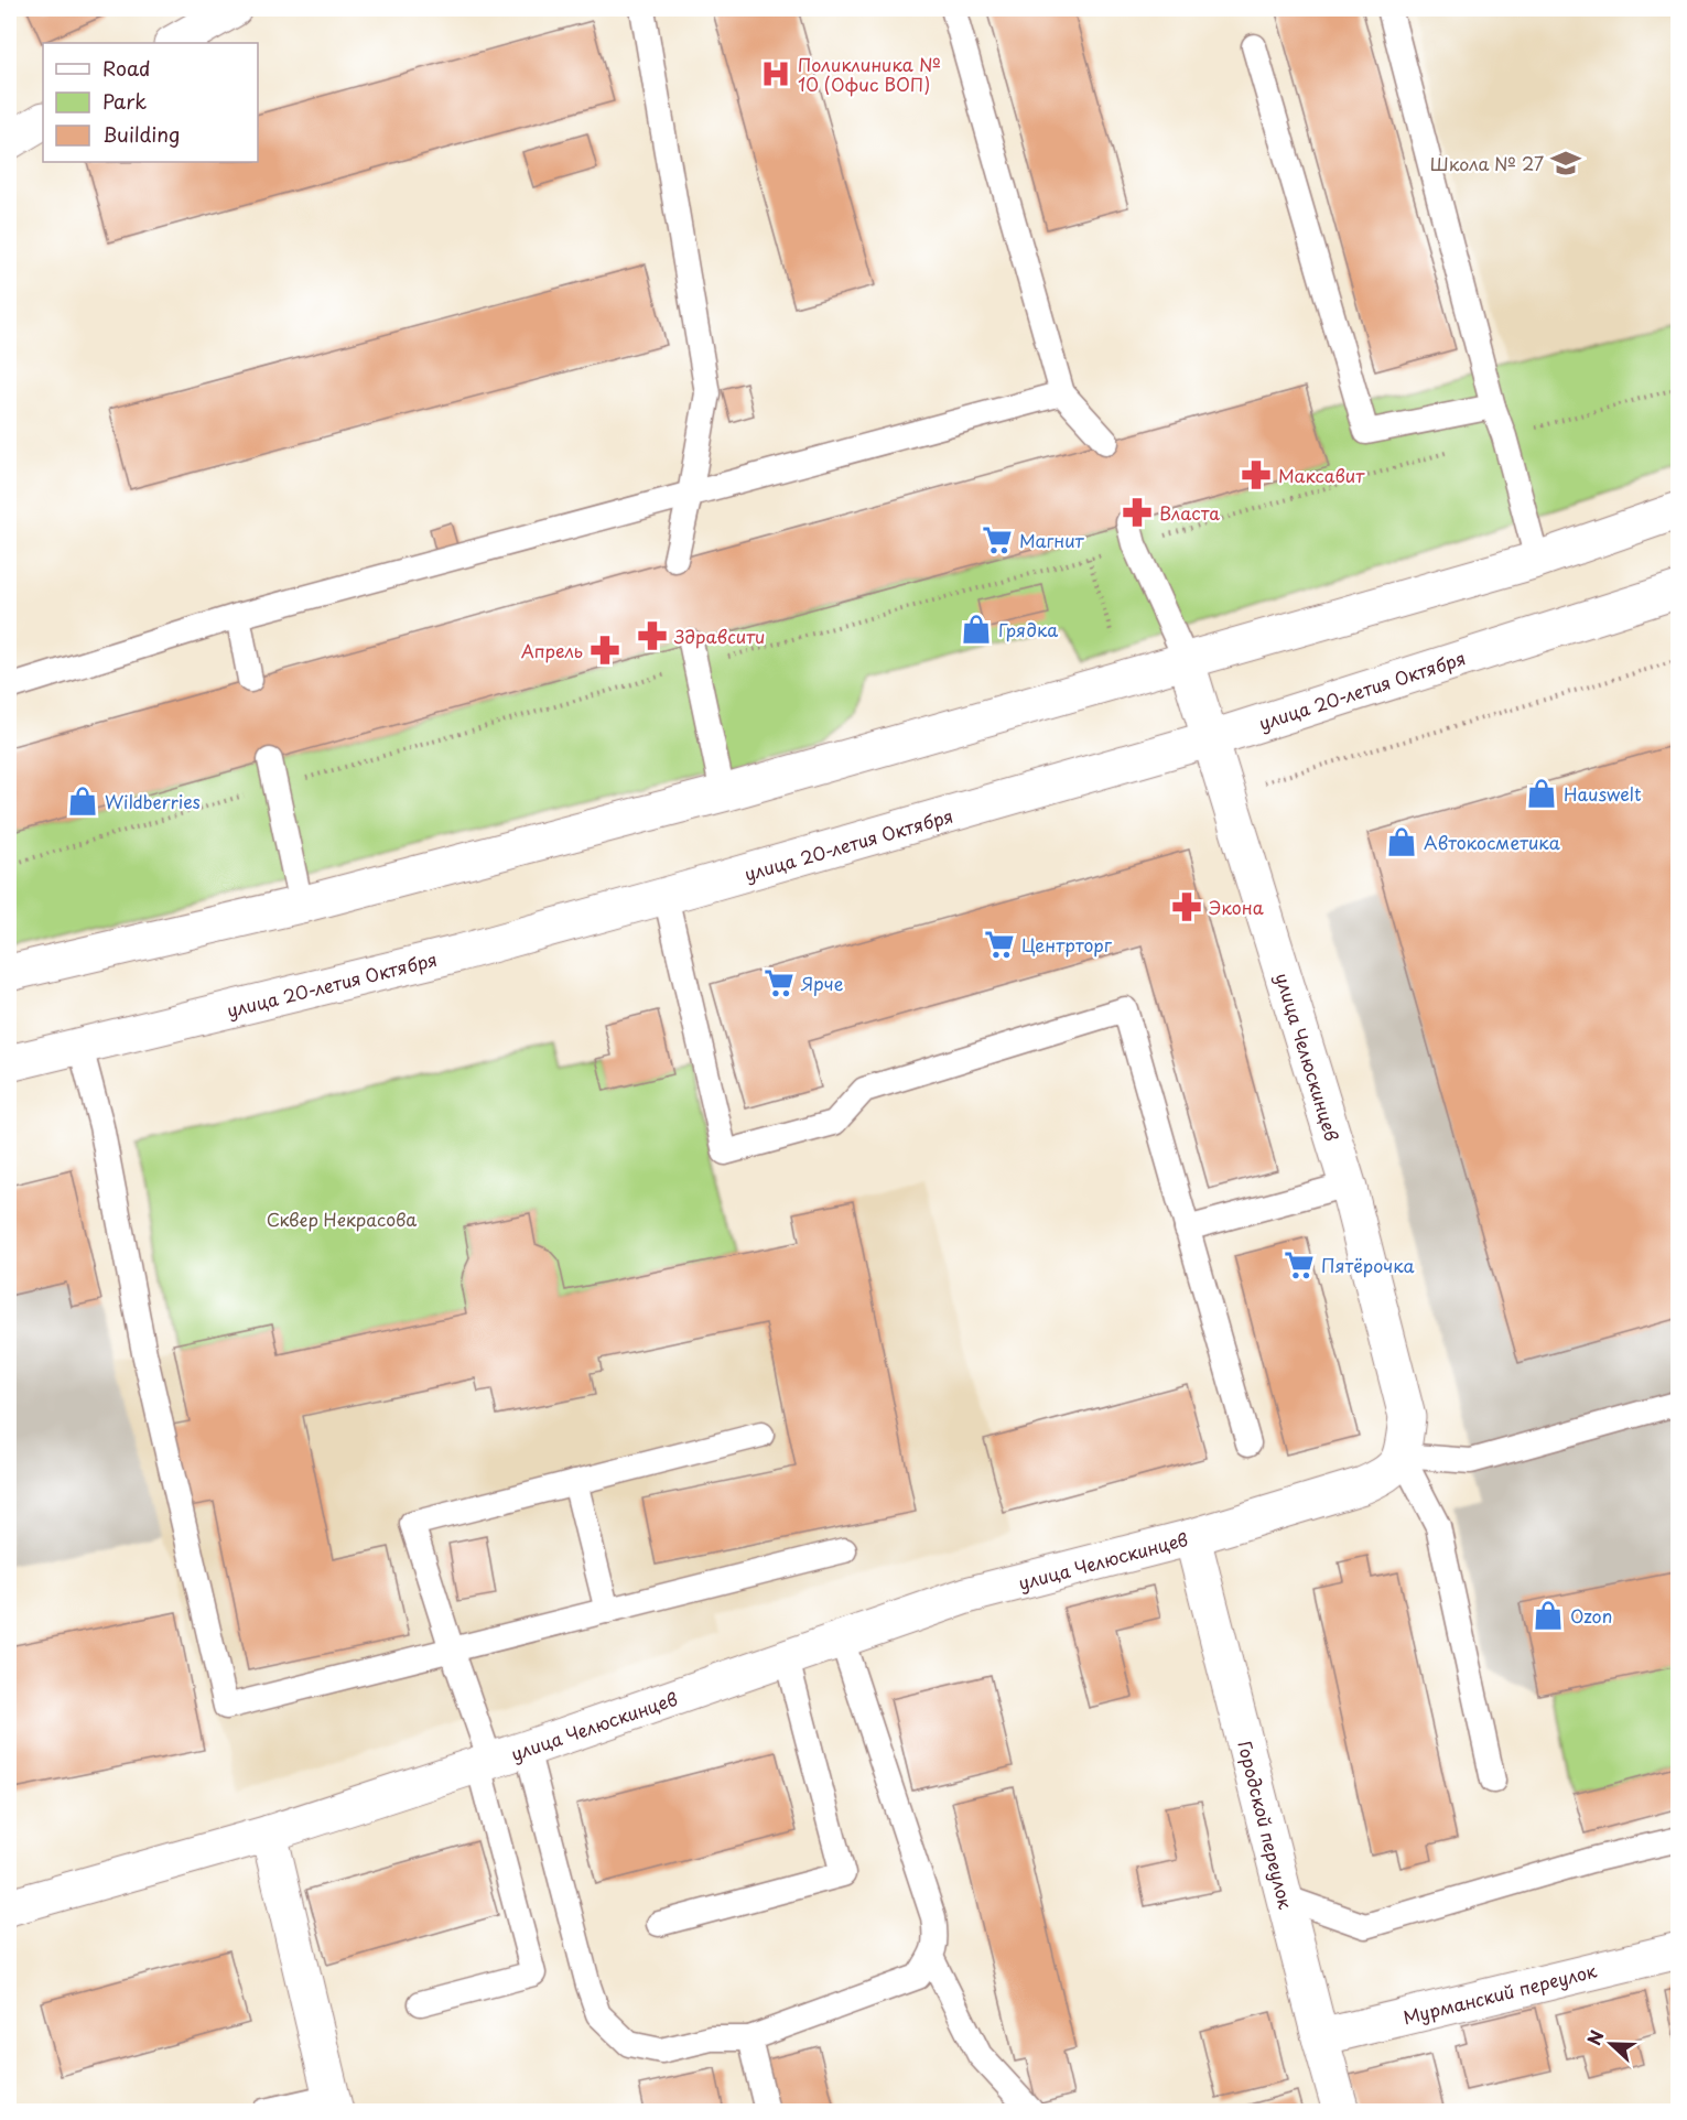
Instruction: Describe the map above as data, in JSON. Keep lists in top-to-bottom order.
{
  "streets": {
    "street": [
      "улица 20-летия Октября",
      "улица Челюскинцев",
      "Городской переулок",
      "Мурманский переулок"
    ]
  },
  "crossings": [
    ["улица 20-летия Октября", "улица Челюскинцев"],
    ["улица Челюскинцев", "Городской переулок"],
    ["Городской переулок", "Мурманский переулок"]
  ],
  "parks": ["Сквер Некрасова"],
  "places": {
    "hospital": ["Поликлиника № 10 (Офис ВОП)"],
    "school or university": ["Школа № 27"],
    "pharmacy": [
      "Максавит",
      "Власта",
      "Здравсити",
      "Апрель",
      "Экона"
    ],
    "supermarket": [
      "Магнит",
      "Центрторг",
      "Ярче",
      "Пятёрочка"
    ],
    "shop": [
      "Грядка",
      "Hauswelt",
      "Wildberries",
      "Автокосметика",
      "Ozon"
    ]
  },
  "legend": ["Road", "Park", "Building"],
  "north": "left"
}
